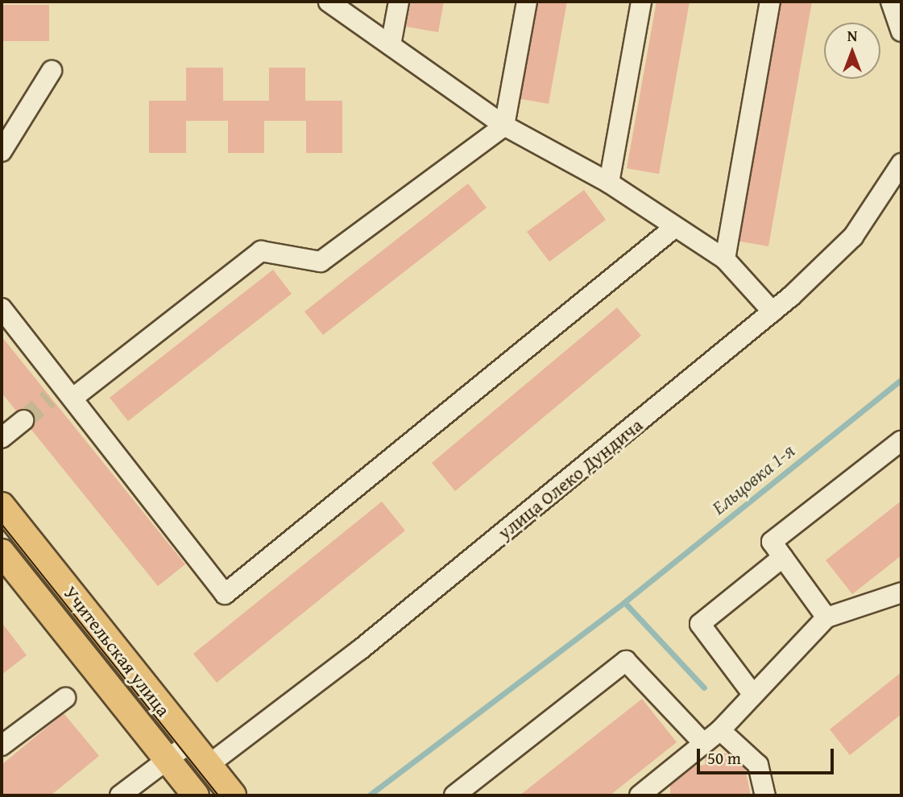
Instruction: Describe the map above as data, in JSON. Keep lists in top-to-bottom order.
{
  "streets": {
    "main road": ["Учительская улица"],
    "street": ["улица Олеко Дундича"]
  },
  "crossings": [
    ["улица Олеко Дундича", "Учительская улица"]
  ],
  "water": ["Ельцовка 1-я"],
  "scale_bar": "50 m",
  "north": "top"
}
